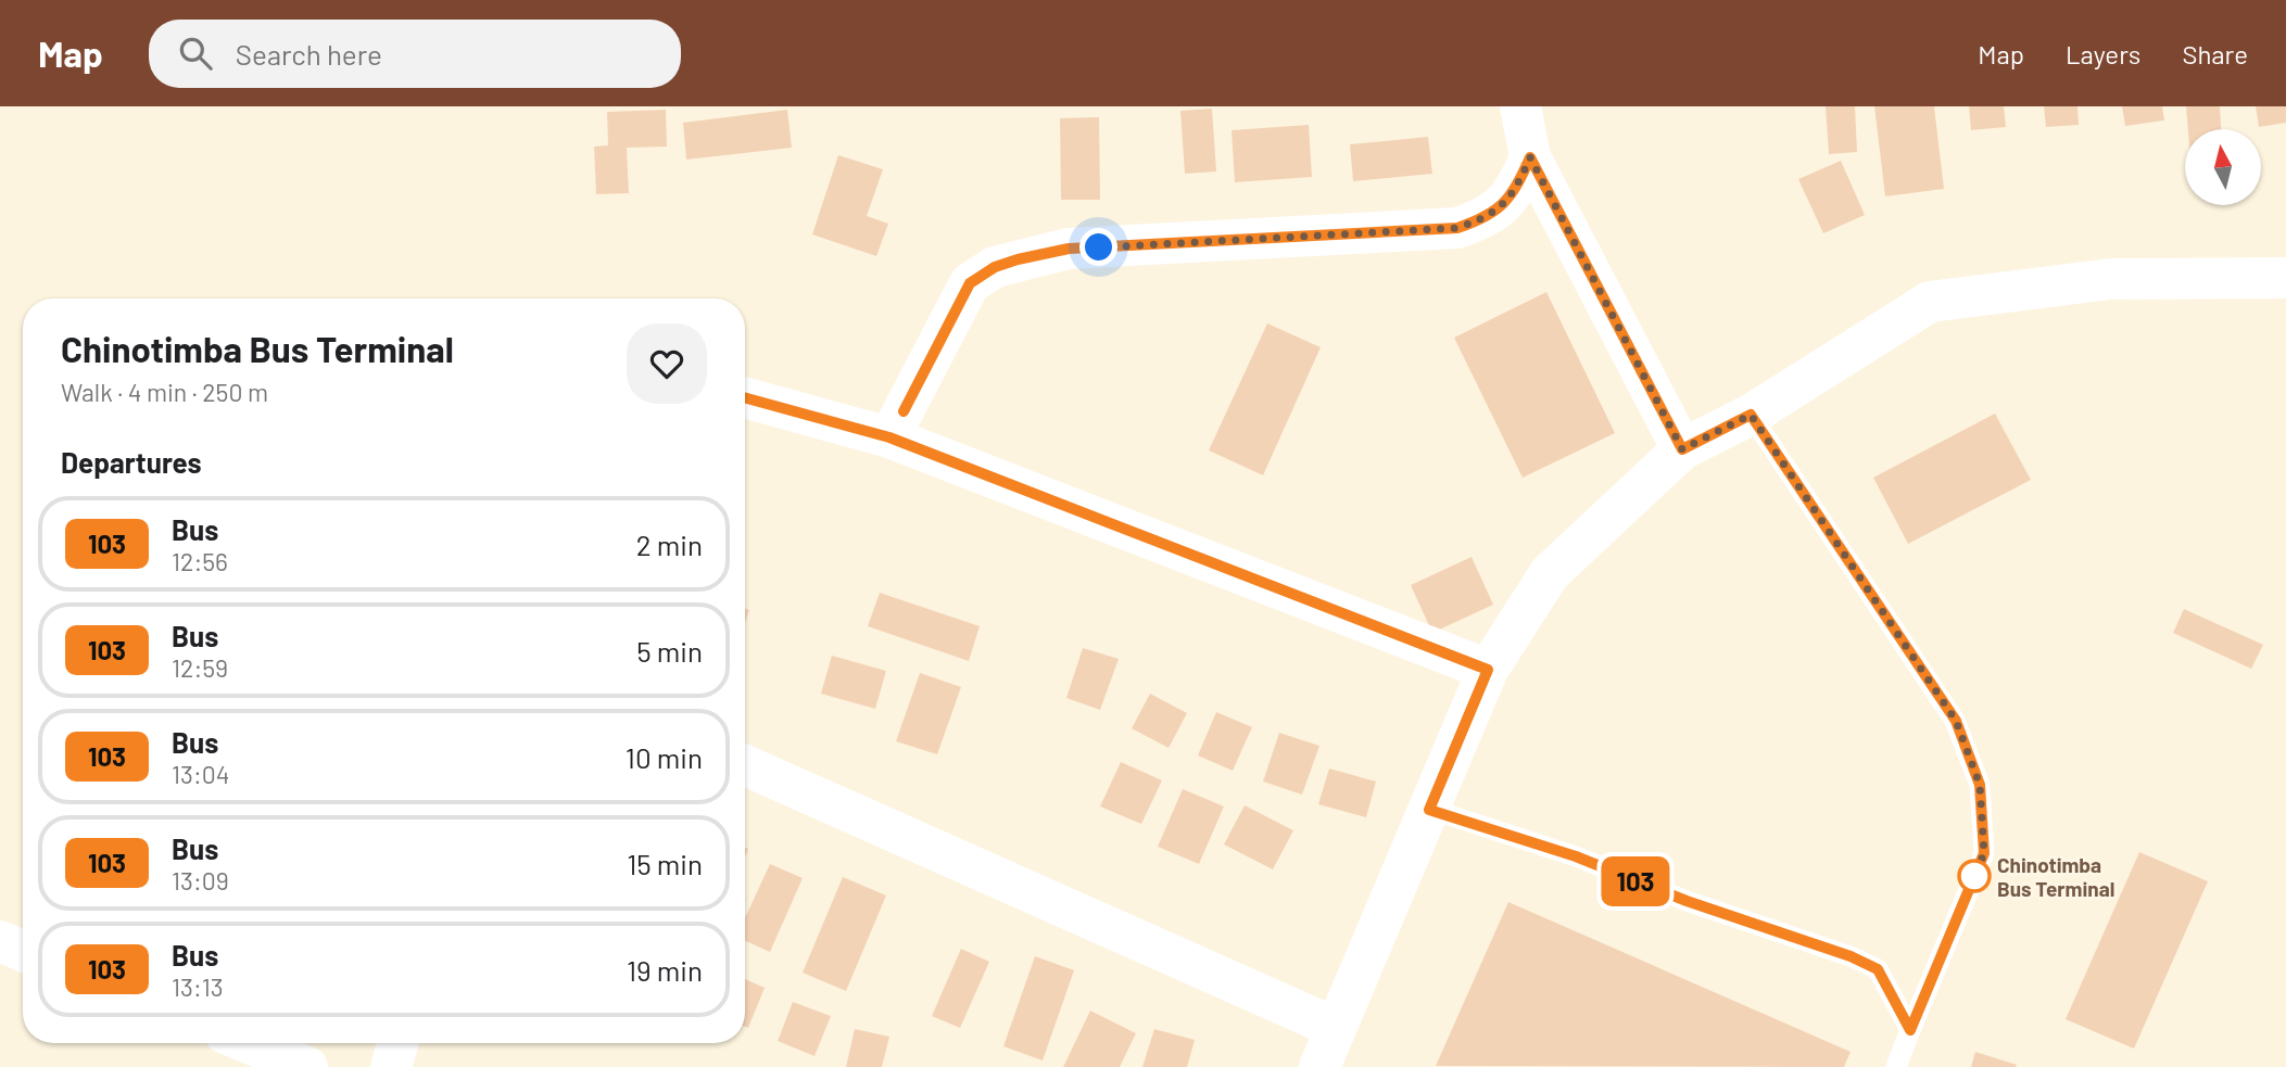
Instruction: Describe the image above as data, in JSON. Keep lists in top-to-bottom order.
{
  "places": ["Chinotimba Bus Terminal"],
  "lines": ["bus line 103"],
  "north": "top",
  "page": {
    "header": "Map",
    "search": "Search here",
    "nav": ["Map", "Layers", "Share"],
    "on_map": "103",
    "heading": [
      ["Chinotimba Bus Terminal", "Walk · 4 min · 250 m"],
      "Departures"
    ],
    "list": [
      {
        "mark": "103",
        "name": "Bus",
        "note": "12:56",
        "value": "2 min"
      },
      {
        "mark": "103",
        "name": "Bus",
        "note": "12:59",
        "value": "5 min"
      },
      {
        "mark": "103",
        "name": "Bus",
        "note": "13:04",
        "value": "10 min"
      },
      {
        "mark": "103",
        "name": "Bus",
        "note": "13:09",
        "value": "15 min"
      },
      {
        "mark": "103",
        "name": "Bus",
        "note": "13:13",
        "value": "19 min"
      }
    ]
  }
}
